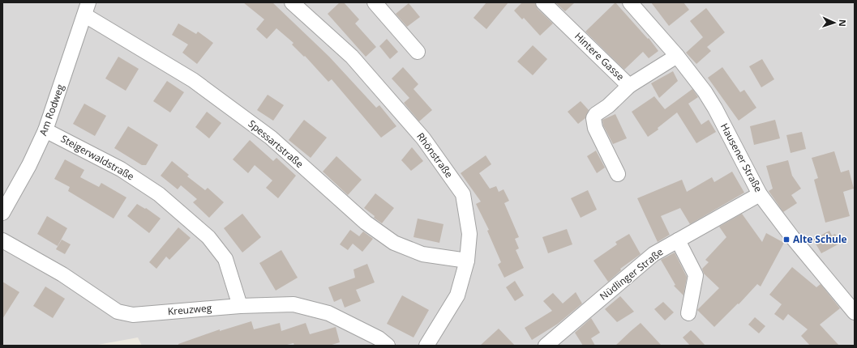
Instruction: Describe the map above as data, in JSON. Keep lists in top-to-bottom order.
{
  "streets": {
    "street": [
      "Hintere Gasse",
      "Am Rodweg",
      "Spessartstraße",
      "Rhönstraße",
      "Steigerwaldstraße",
      "Hausener Straße",
      "Nüdlinger Straße",
      "Kreuzweg"
    ]
  },
  "crossings": [
    ["Hintere Gasse", "Hausener Straße"],
    ["Am Rodweg", "Spessartstraße"],
    ["Am Rodweg", "Steigerwaldstraße"],
    ["Spessartstraße", "Rhönstraße"],
    ["Steigerwaldstraße", "Kreuzweg"],
    ["Hausener Straße", "Nüdlinger Straße"]
  ],
  "places": {
    "transit": ["Alte Schule"]
  },
  "north": "right"
}
